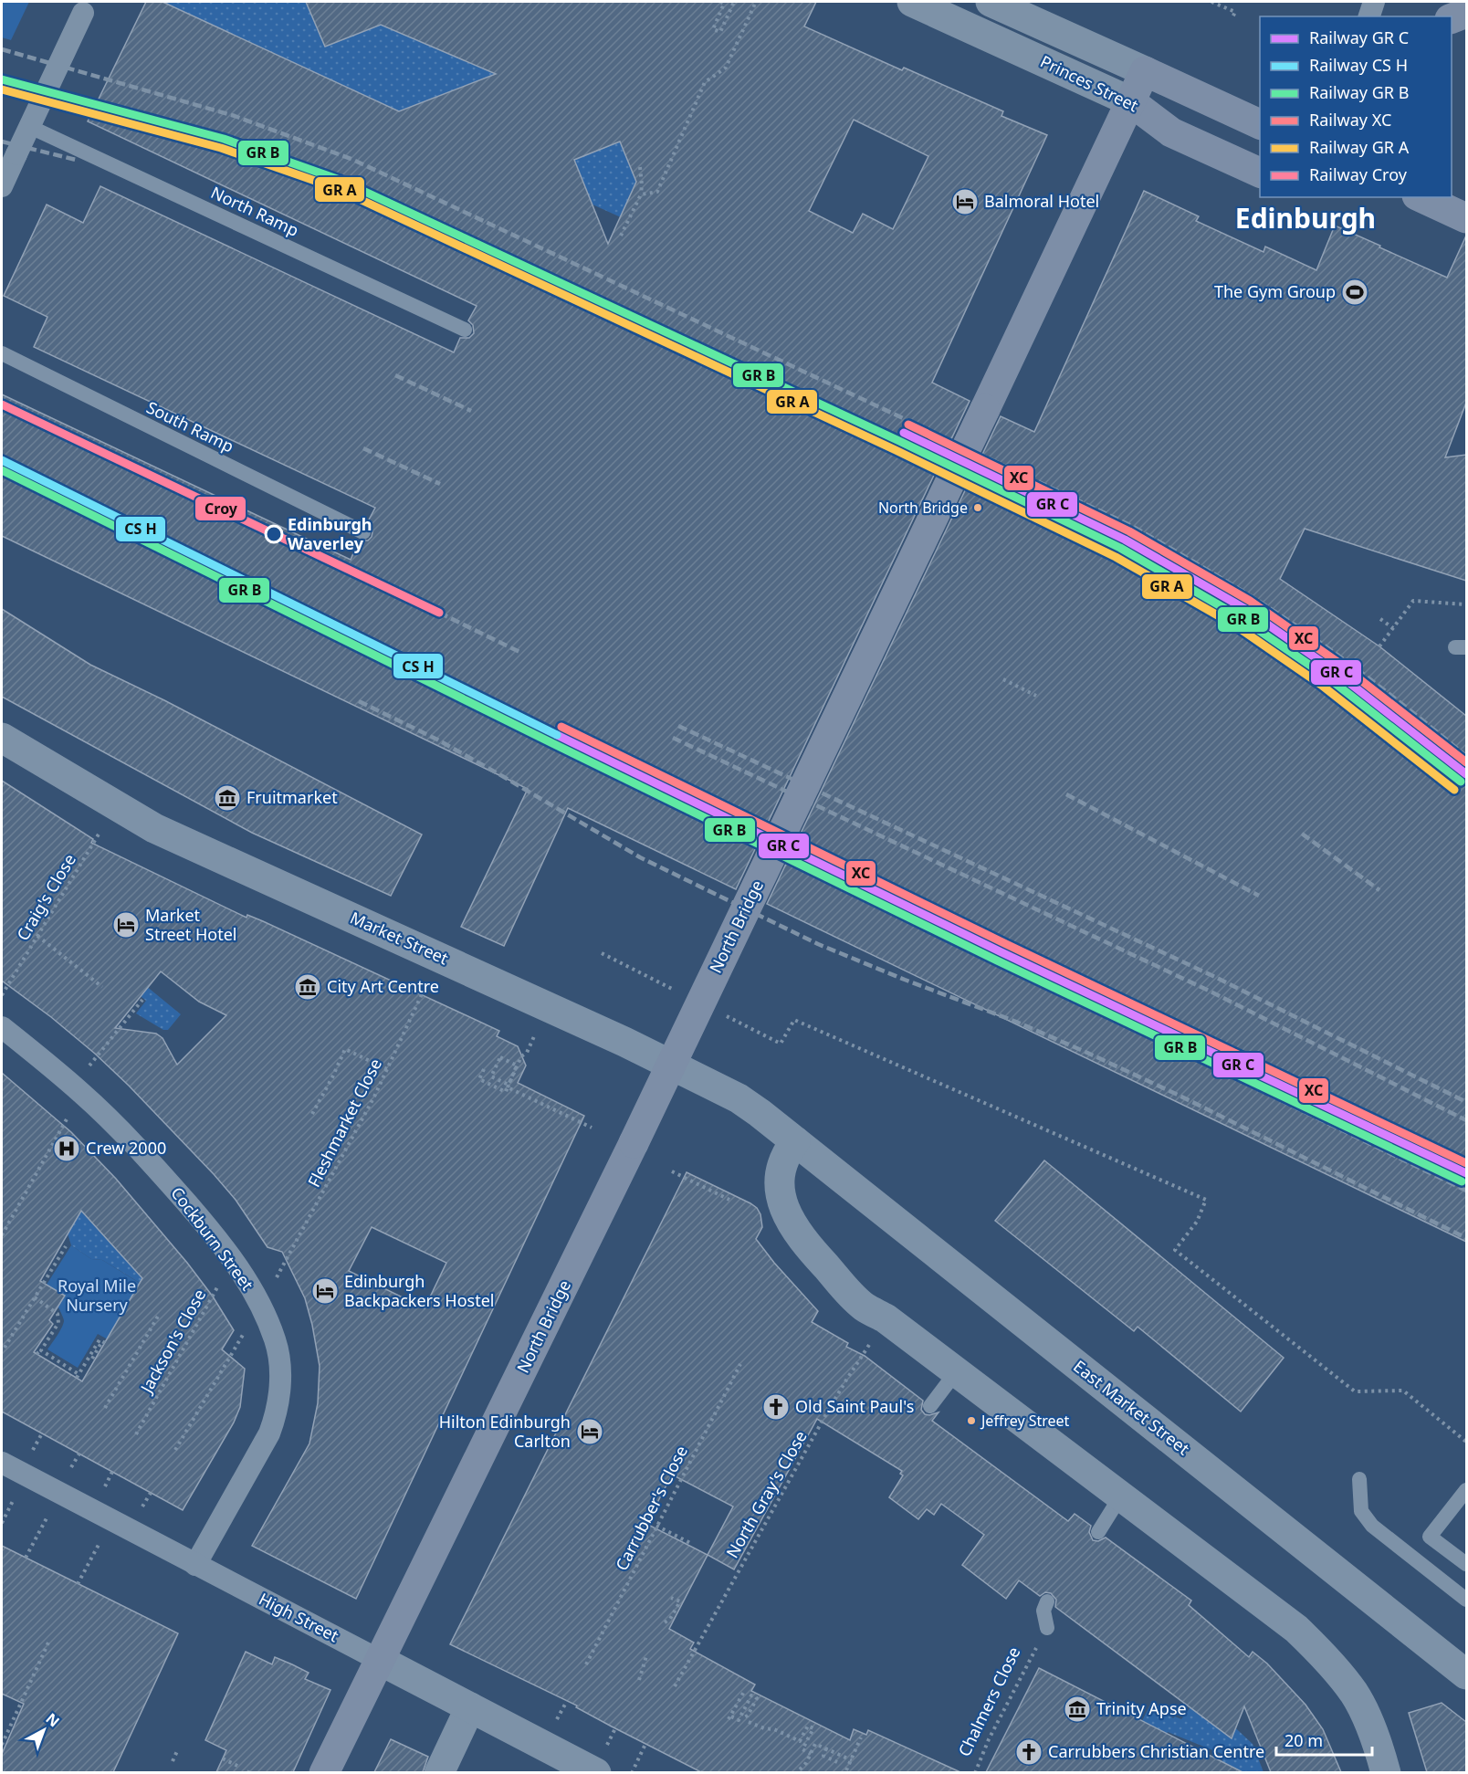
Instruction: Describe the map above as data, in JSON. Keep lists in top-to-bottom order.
{
  "streets": {
    "main road": ["Princes Street", "North Bridge"],
    "street": [
      "Market Street",
      "Cockburn Street",
      "East Market Street",
      "High Street"
    ],
    "lane": ["North Ramp", "South Ramp"],
    "path": [
      "Craig's Close",
      "Fleshmarket Close",
      "Jackson's Close",
      "North Gray's Close",
      "Carrubber's Close",
      "Chalmers Close"
    ]
  },
  "crossings": [
    ["Princes Street", "North Bridge"],
    ["North Bridge", "High Street"],
    ["Market Street", "East Market Street"],
    ["Cockburn Street", "Jackson's Close"],
    ["Cockburn Street", "High Street"]
  ],
  "districts": ["Edinburgh"],
  "parks": ["Royal Mile Nursery"],
  "places": {
    "hotel": [
      "Balmoral Hotel",
      "Market Street Hotel",
      "Edinburgh Backpackers Hostel",
      "Hilton Edinburgh Carlton"
    ],
    "sports": ["The Gym Group"],
    "other": ["North Bridge", "Edinburgh Waverley", "Jeffrey Street"],
    "museum": ["Fruitmarket", "City Art Centre", "Trinity Apse"],
    "hospital": ["Crew 2000"],
    "church": ["Old Saint Paul's", "Carrubbers Christian Centre"]
  },
  "lines": ["rail line Croy", "rail line XC"],
  "legend": [
    "Railway GR C",
    "Railway CS H",
    "Railway GR B",
    "Railway XC",
    "Railway GR A",
    "Railway Croy"
  ],
  "scale_bar": "20 m",
  "north": "top right"
}
